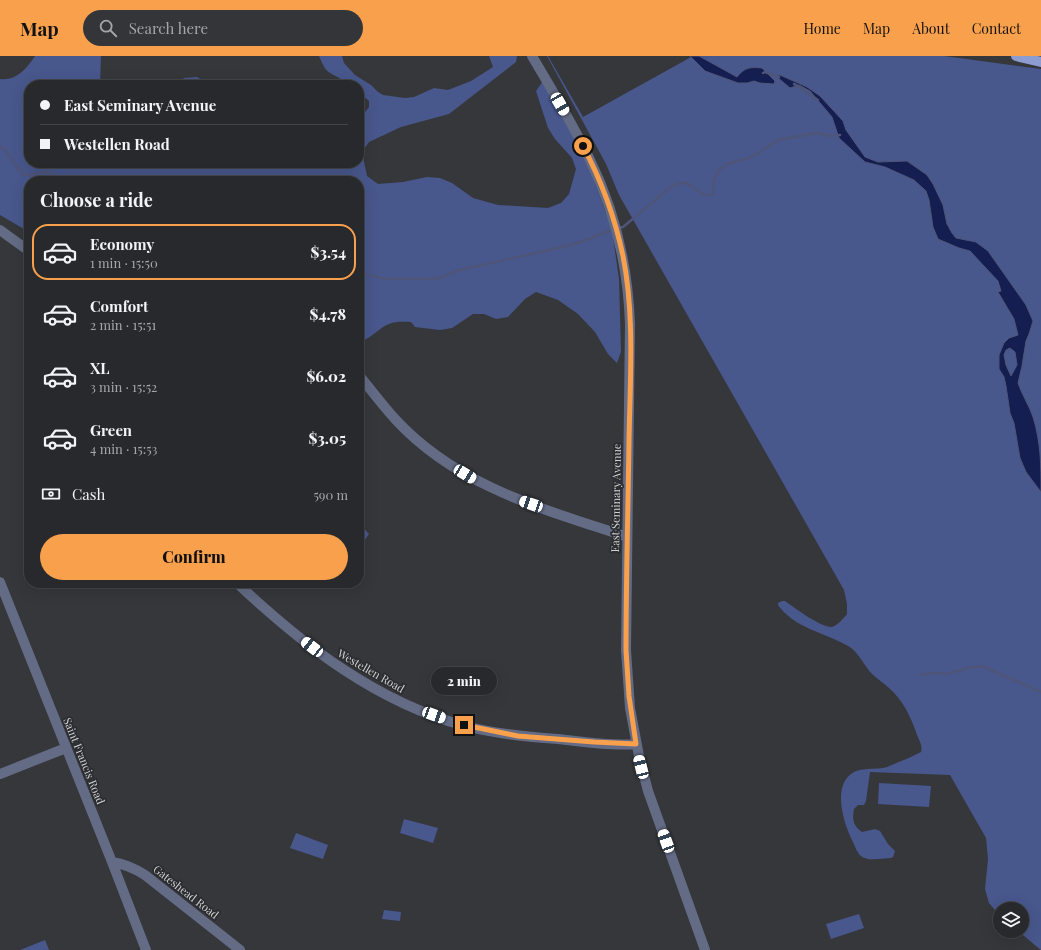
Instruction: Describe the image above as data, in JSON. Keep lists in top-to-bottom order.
{
  "streets": {
    "street": [
      "East Seminary Avenue",
      "Westellen Road",
      "Saint Francis Road",
      "Gateshead Road"
    ]
  },
  "crossings": [
    ["East Seminary Avenue", "Westellen Road"],
    ["Saint Francis Road", "Gateshead Road"]
  ],
  "page": {
    "header": "Map",
    "search": "Search here",
    "nav": [
      "Home",
      "Map",
      "About",
      "Contact"
    ],
    "banner": ["East Seminary Avenue", "Westellen Road"],
    "heading": "Choose a ride",
    "list": [
      {
        "name": "Economy",
        "note": "1 min · 15:50",
        "value": "$3.54"
      },
      {
        "name": "Comfort",
        "note": "2 min · 15:51",
        "value": "$4.78"
      },
      {
        "name": "XL",
        "note": "3 min · 15:52",
        "value": "$6.02"
      },
      {
        "name": "Green",
        "note": "4 min · 15:53",
        "value": "$3.05"
      }
    ],
    "pay": ["Cash", "590 m"],
    "buttons": "Confirm",
    "bubble": "2 min"
  }
}
